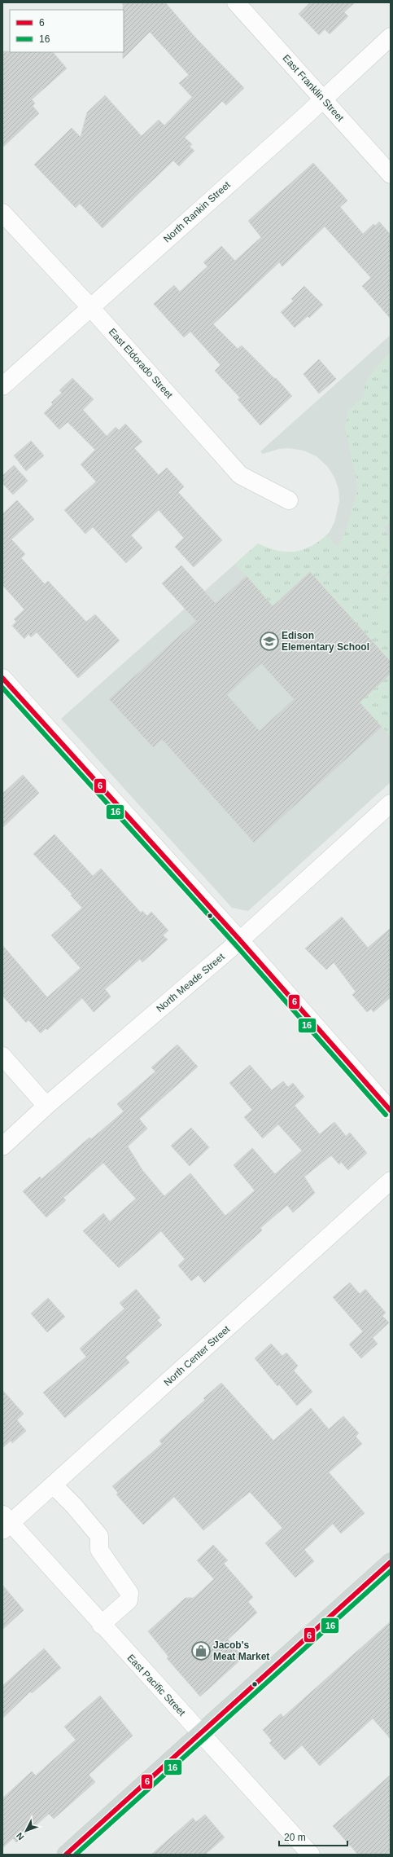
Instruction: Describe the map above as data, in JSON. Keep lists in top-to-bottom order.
{
  "streets": {
    "street": [
      "East Franklin Street",
      "North Rankin Street",
      "East Eldorado Street",
      "North Meade Street",
      "North Center Street",
      "East Pacific Street"
    ]
  },
  "crossings": [
    ["East Franklin Street", "North Rankin Street"],
    ["North Rankin Street", "East Eldorado Street"],
    ["North Center Street", "East Pacific Street"]
  ],
  "places": {
    "school or university": ["Edison Elementary School"],
    "shop": ["Jacob's Meat Market"]
  },
  "lines": ["transit line 6", "transit line 16"],
  "legend": ["6", "16"],
  "scale_bar": "20 m",
  "north": "bottom left"
}
